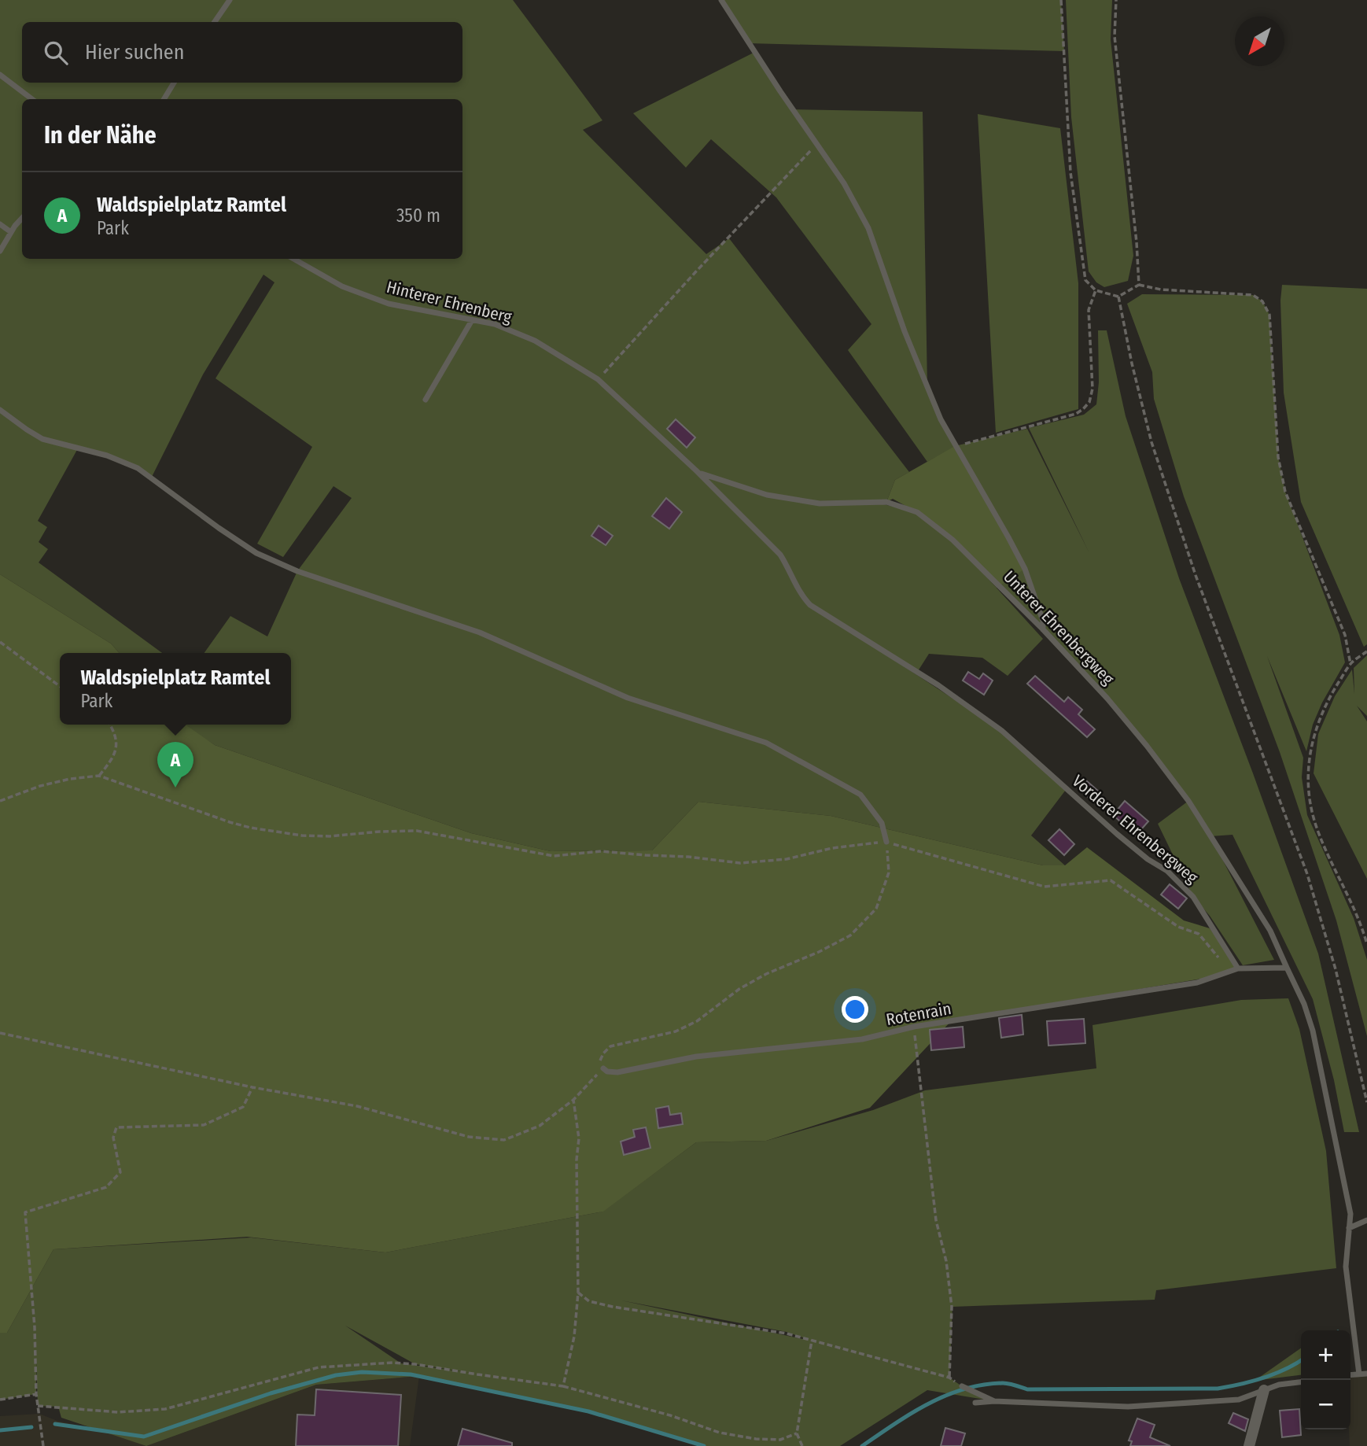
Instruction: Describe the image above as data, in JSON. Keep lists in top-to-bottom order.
{
  "streets": {
    "lane": [
      "Hinterer Ehrenberg",
      "Unterer Ehrenbergweg",
      "Vorderer Ehrenbergweg",
      "Rotenrain"
    ]
  },
  "crossings": [
    ["Hinterer Ehrenberg", "Unterer Ehrenbergweg"],
    ["Hinterer Ehrenberg", "Vorderer Ehrenbergweg"],
    ["Unterer Ehrenbergweg", "Vorderer Ehrenbergweg"],
    ["Vorderer Ehrenbergweg", "Rotenrain"]
  ],
  "north": "bottom left",
  "page": {
    "search": "Hier suchen",
    "heading": "In der Nähe",
    "list": [
      {
        "mark": "A",
        "name": "Waldspielplatz Ramtel",
        "note": "Park",
        "value": "350 m"
      }
    ],
    "popup": ["Waldspielplatz Ramtel", "Park"],
    "pins": "A",
    "map_buttons": ["+", "−"]
  }
}
